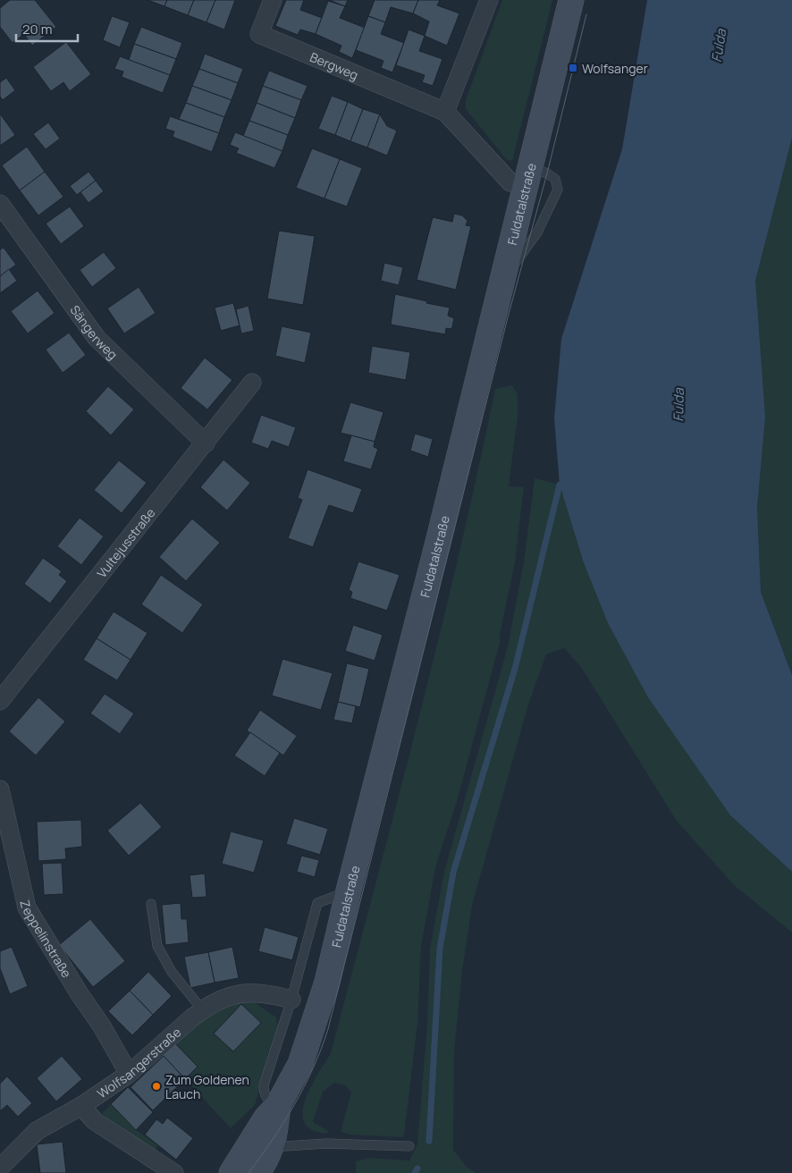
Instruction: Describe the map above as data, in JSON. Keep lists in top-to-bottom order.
{
  "streets": {
    "main road": ["Fuldatalstraße"],
    "street": [
      "Bergweg",
      "Sängerweg",
      "Vultejusstraße",
      "Zeppelinstraße",
      "Wolfsangerstraße"
    ]
  },
  "crossings": [
    ["Bergweg", "Fuldatalstraße"],
    ["Sängerweg", "Vultejusstraße"],
    ["Zeppelinstraße", "Wolfsangerstraße"]
  ],
  "water": ["Fulda"],
  "places": {
    "transit": ["Wolfsanger"],
    "other": ["Zum Goldenen Lauch"]
  },
  "scale_bar": "20 m"
}
